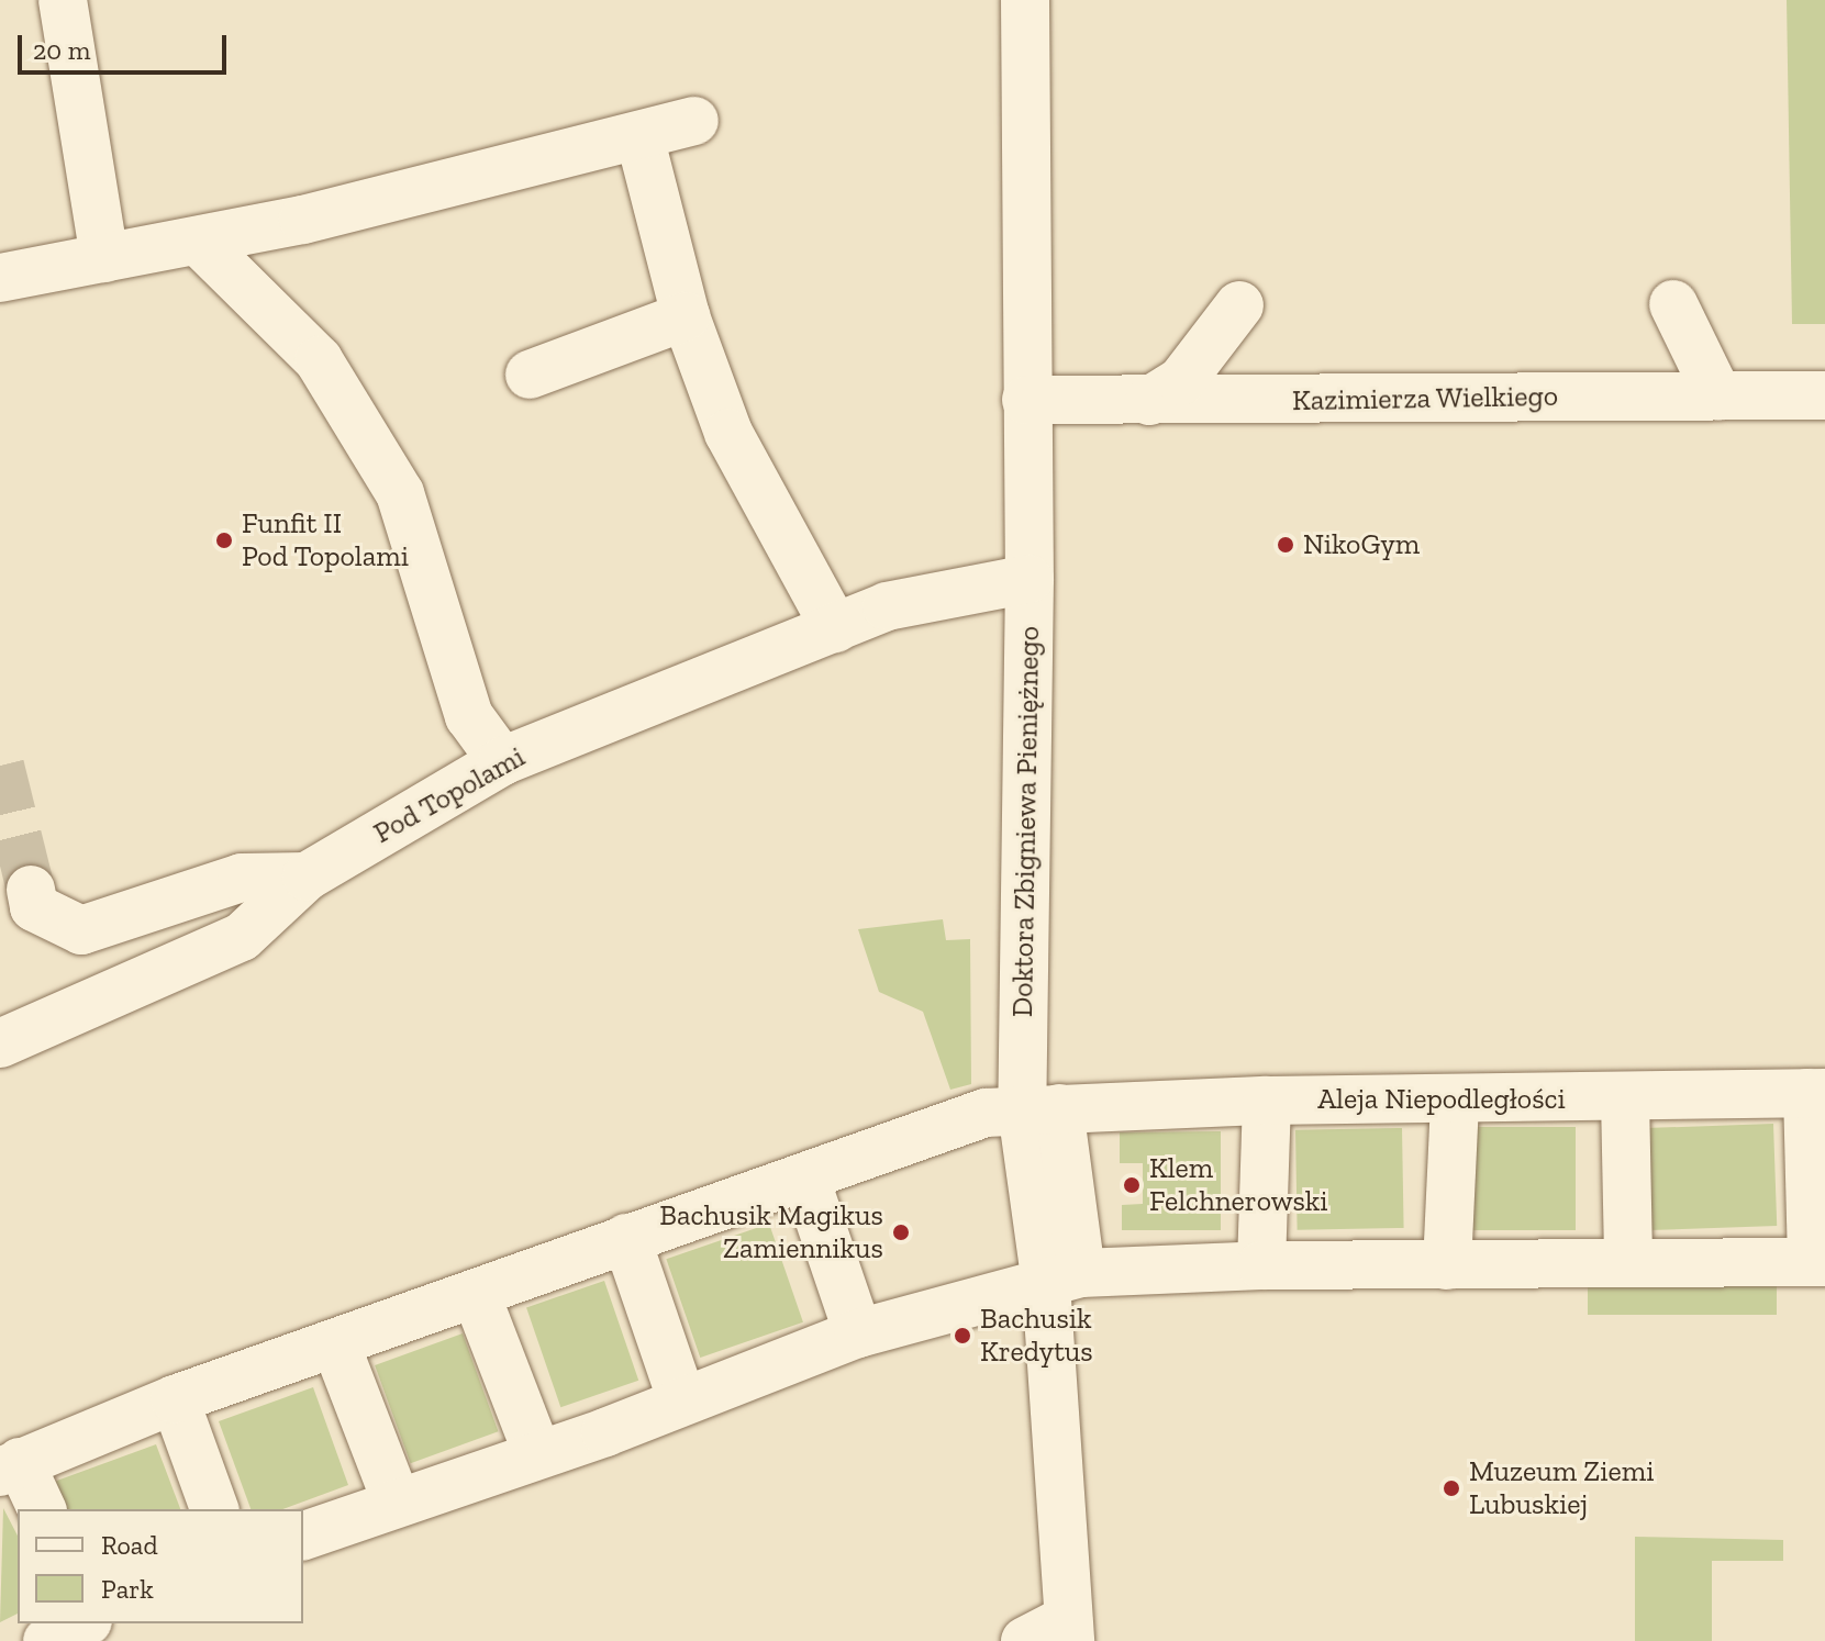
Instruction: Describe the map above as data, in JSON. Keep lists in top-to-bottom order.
{
  "streets": {
    "street": [
      "Kazimierza Wielkiego",
      "Pod Topolami",
      "Doktora Zbigniewa Pieniężnego",
      "Aleja Niepodległości"
    ]
  },
  "crossings": [
    ["Kazimierza Wielkiego", "Doktora Zbigniewa Pieniężnego"],
    ["Pod Topolami", "Doktora Zbigniewa Pieniężnego"],
    ["Doktora Zbigniewa Pieniężnego", "Aleja Niepodległości"]
  ],
  "places": [
    "Funfit II Pod Topolami",
    "NikoGym",
    "Klem Felchnerowski",
    "Bachusik Magikus Zamiennikus",
    "Bachusik Kredytus",
    "Muzeum Ziemi Lubuskiej"
  ],
  "legend": ["Road", "Park"],
  "scale_bar": "20 m"
}
